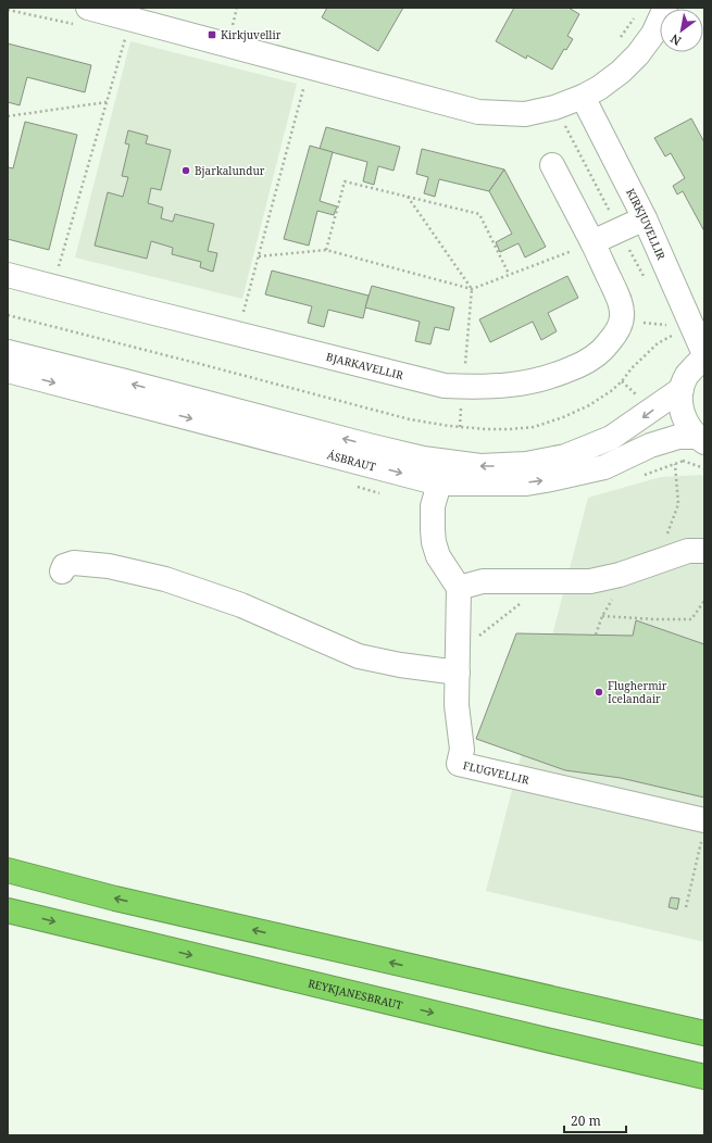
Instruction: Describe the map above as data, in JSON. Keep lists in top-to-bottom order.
{
  "streets": {
    "highway": ["REYKJANESBRAUT"],
    "street": [
      "KIRKJUVELLIR",
      "BJARKAVELLIR",
      "ÁSBRAUT",
      "FLUGVELLIR"
    ]
  },
  "places": {
    "transit": ["Kirkjuvellir"],
    "other": ["Bjarkalundur", "Flughermir Icelandair"]
  },
  "scale_bar": "20 m",
  "north": "bottom left"
}
